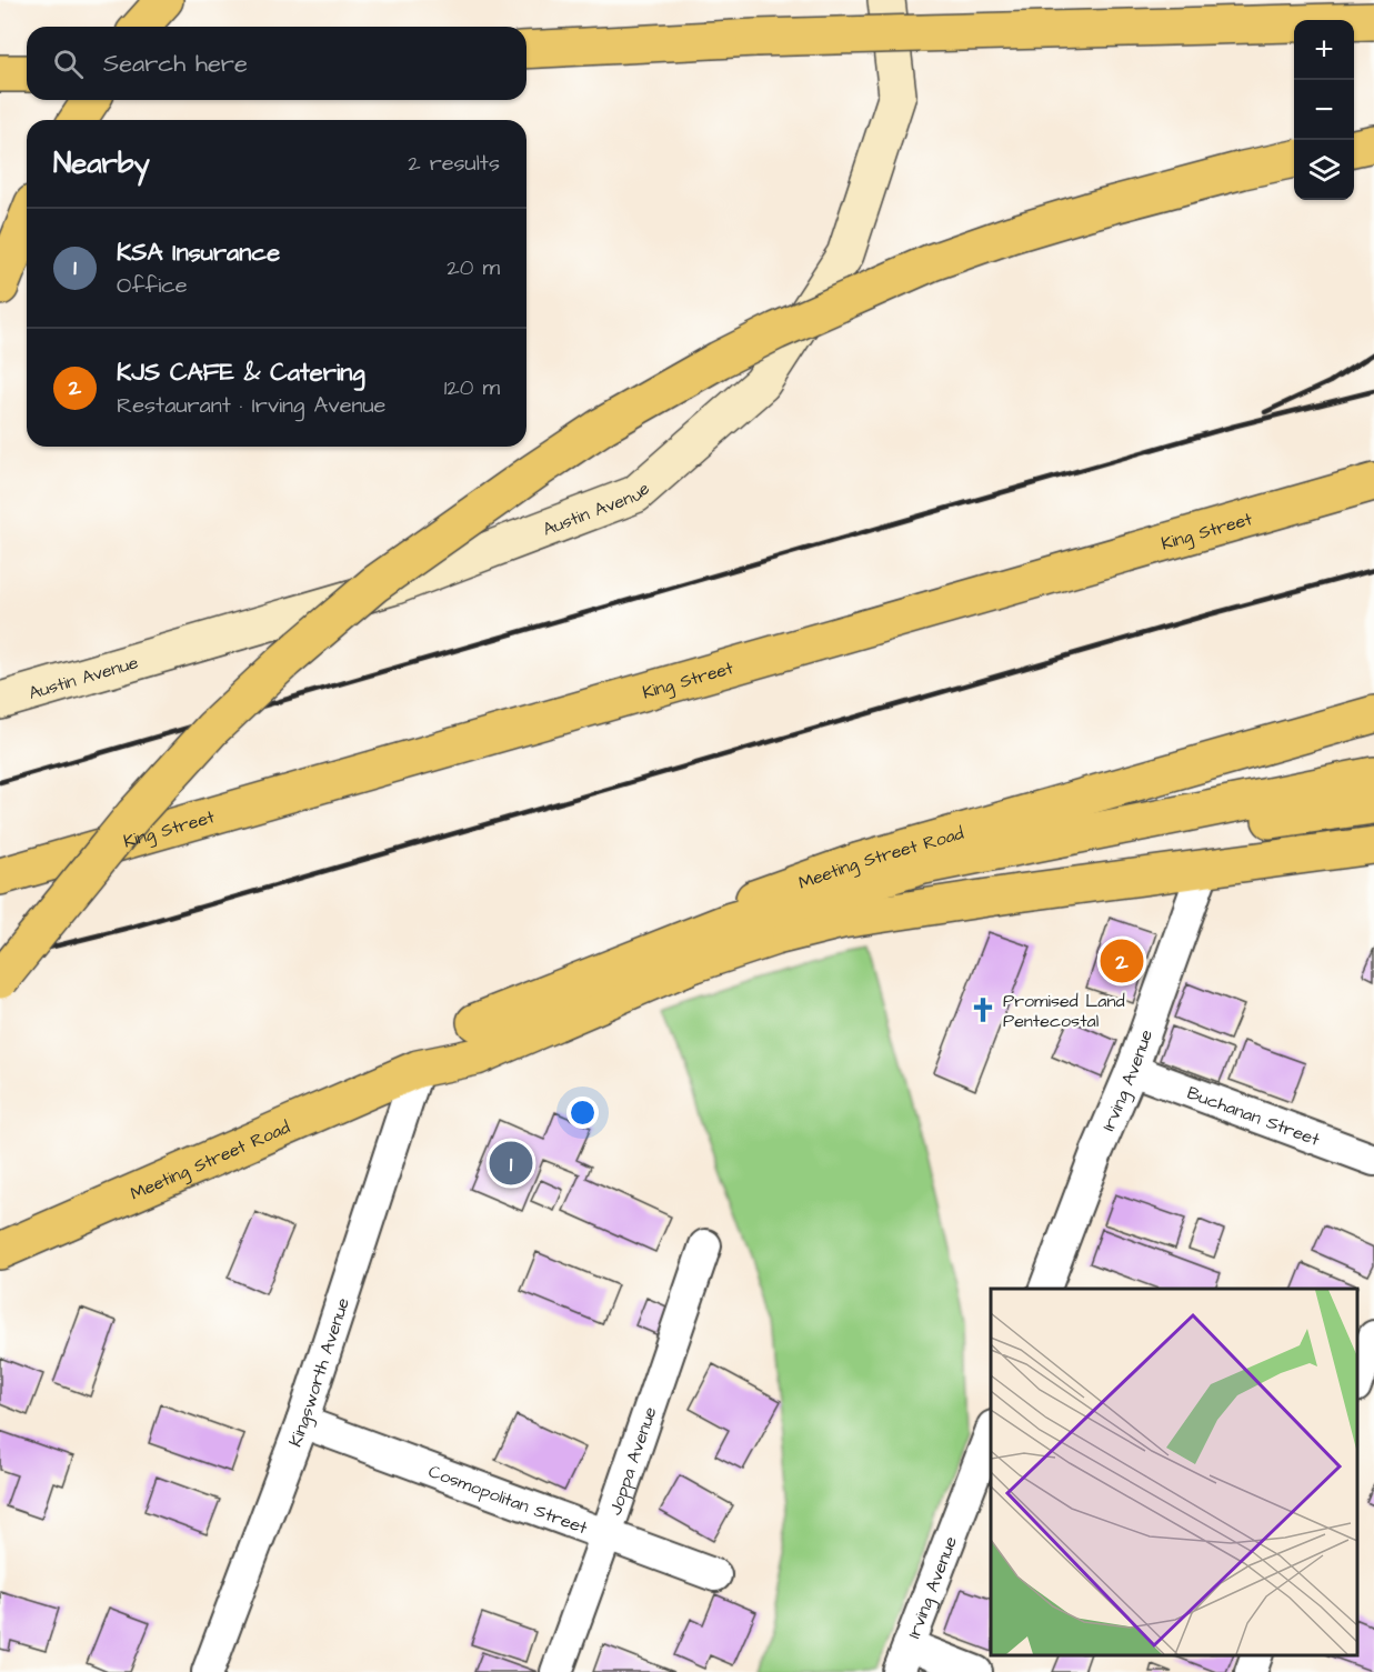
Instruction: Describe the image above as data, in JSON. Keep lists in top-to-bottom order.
{
  "streets": {
    "main road": ["King Street", "Meeting Street Road"],
    "street": [
      "Austin Avenue",
      "Irving Avenue",
      "Buchanan Street",
      "Kingsworth Avenue",
      "Joppa Avenue",
      "Cosmopolitan Street"
    ]
  },
  "crossings": [
    ["Meeting Street Road", "Irving Avenue"],
    ["Meeting Street Road", "Kingsworth Avenue"],
    ["Irving Avenue", "Buchanan Street"],
    ["Kingsworth Avenue", "Cosmopolitan Street"],
    ["Joppa Avenue", "Cosmopolitan Street"]
  ],
  "places": {
    "church": ["Promised Land Pentecostal"]
  },
  "page": {
    "map_buttons": ["+", "−"],
    "search": "Search here",
    "heading": ["Nearby", "2 results"],
    "list": [
      {
        "mark": "1",
        "name": "KSA Insurance",
        "note": "Office",
        "value": "20 m"
      },
      {
        "mark": "2",
        "name": "KJS CAFE & Catering",
        "note": "Restaurant · Irving Avenue",
        "value": "120 m"
      }
    ],
    "pins": ["2", "1"]
  }
}
